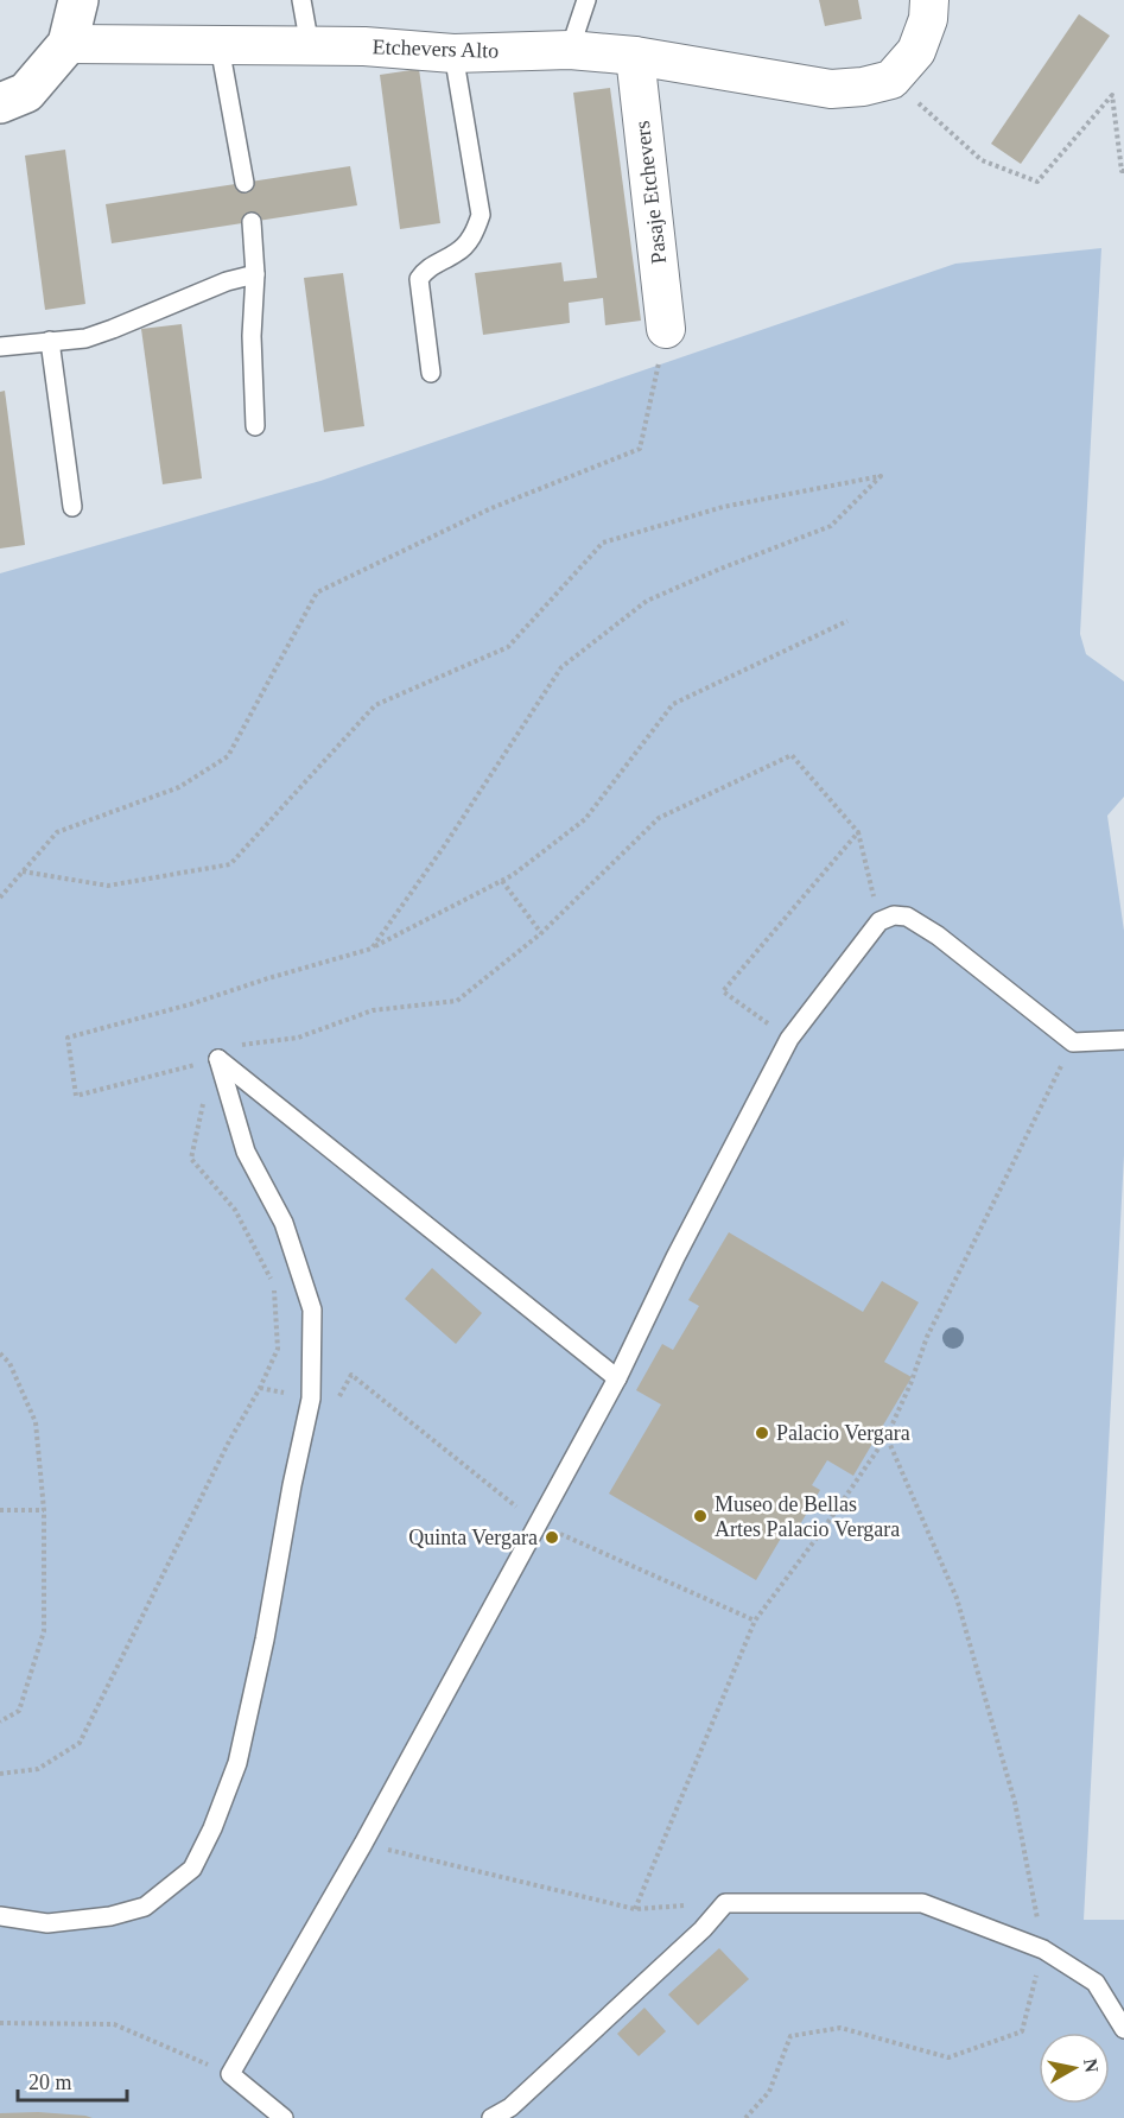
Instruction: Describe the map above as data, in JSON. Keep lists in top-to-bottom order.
{
  "streets": {
    "street": ["Etchevers Alto", "Pasaje Etchevers"]
  },
  "crossings": [
    ["Etchevers Alto", "Pasaje Etchevers"]
  ],
  "places": ["Palacio Vergara", "Museo de Bellas Artes Palacio Vergara", "Quinta Vergara"],
  "scale_bar": "20 m",
  "north": "right"
}
